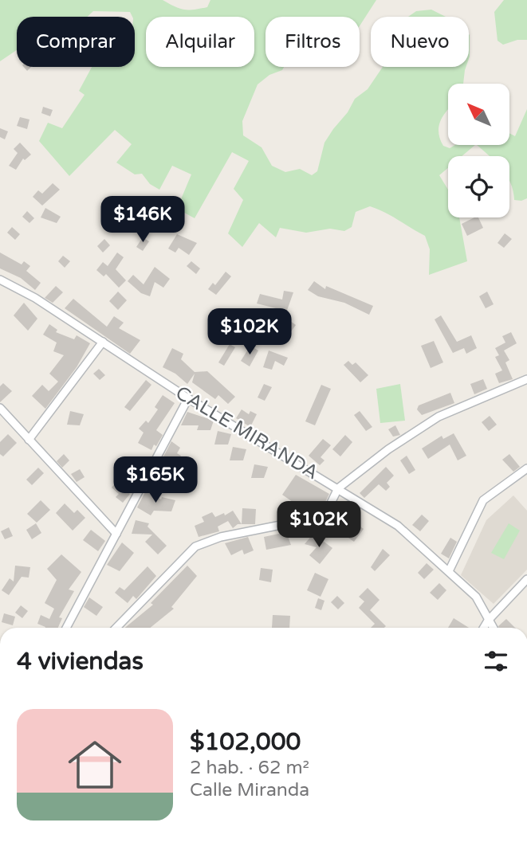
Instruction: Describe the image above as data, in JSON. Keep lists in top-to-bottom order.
{
  "streets": {
    "street": ["CALLE MIRANDA"]
  },
  "north": "top left",
  "page": {
    "chip": [
      "Comprar",
      "Alquilar",
      "Filtros",
      "Nuevo"
    ],
    "price": [
      "$146K",
      "$102K",
      "$165K",
      "$102K"
    ],
    "heading": "4 viviendas",
    "list": [
      {
        "name": "$102,000",
        "note": "2 hab. · 62 m² · Calle Miranda"
      }
    ]
  }
}
